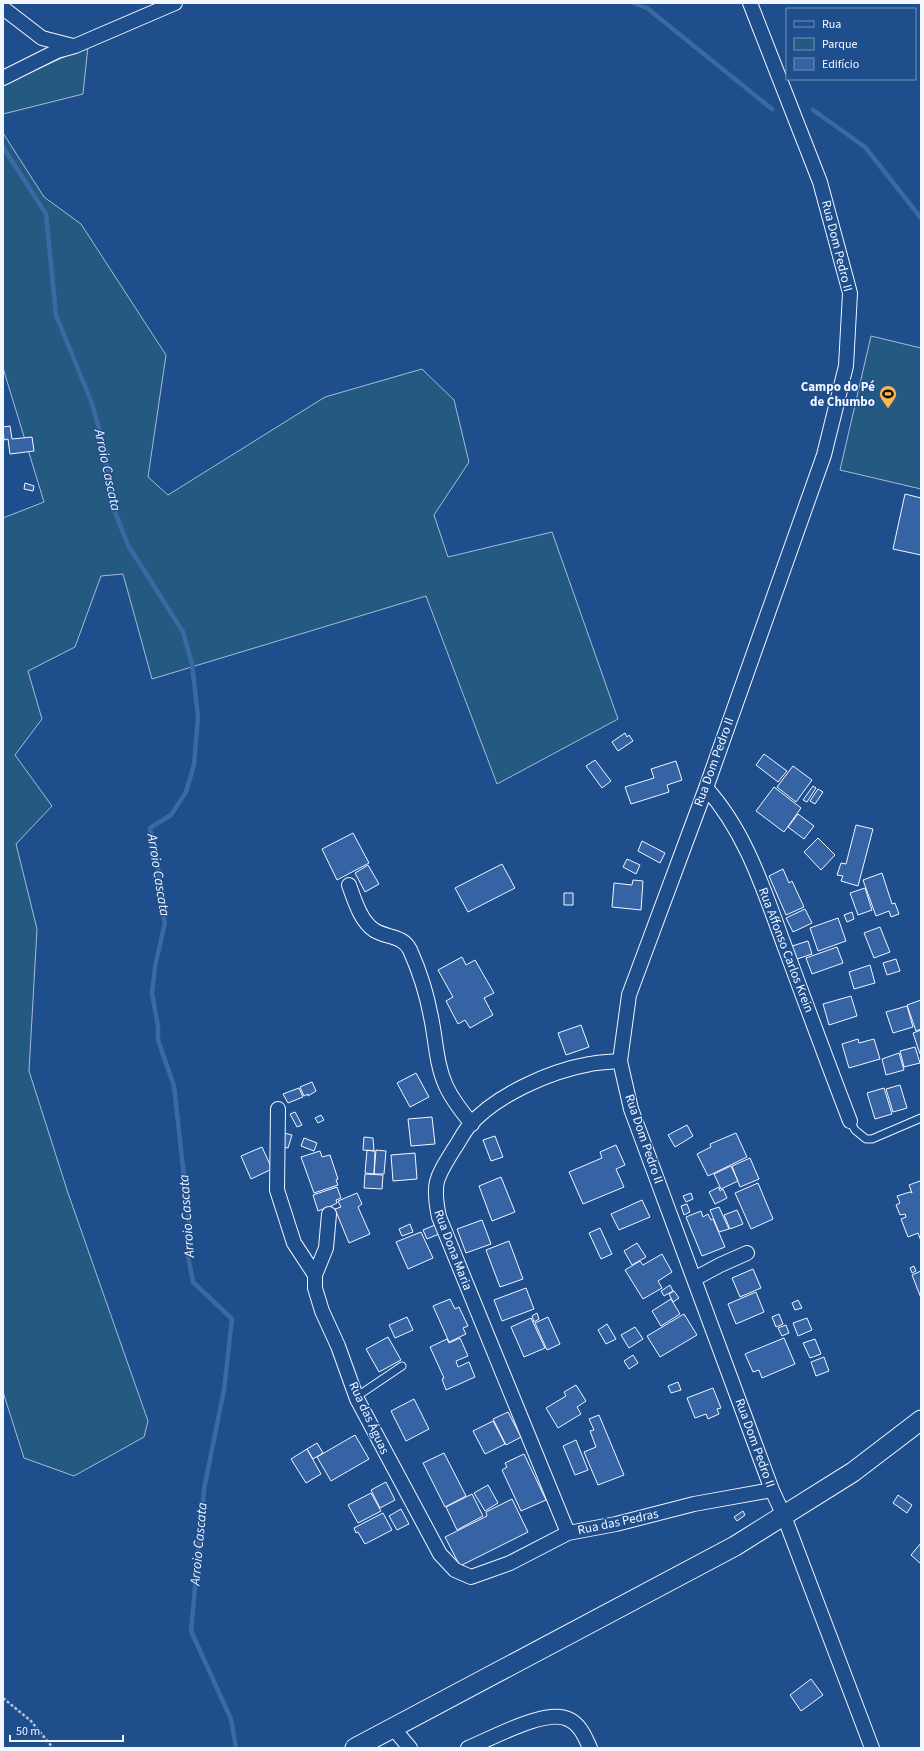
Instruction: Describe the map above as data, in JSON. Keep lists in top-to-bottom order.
{
  "streets": {
    "street": [
      "Rua Dom Pedro II",
      "Rua Affonso Carlos Krein",
      "Rua Dona Maria",
      "Rua das Águas",
      "Rua das Pedras"
    ]
  },
  "crossings": [
    ["Rua Dom Pedro II", "Rua Affonso Carlos Krein"],
    ["Rua Dom Pedro II", "Rua Dona Maria"],
    ["Rua Dom Pedro II", "Rua das Pedras"],
    ["Rua Dona Maria", "Rua das Pedras"],
    ["Rua das Águas", "Rua das Pedras"]
  ],
  "water": ["Arroio Cascata"],
  "places": {
    "sports": ["Campo do Pé de Chumbo"]
  },
  "legend": ["Rua", "Parque", "Edifício"],
  "scale_bar": "50 m"
}
